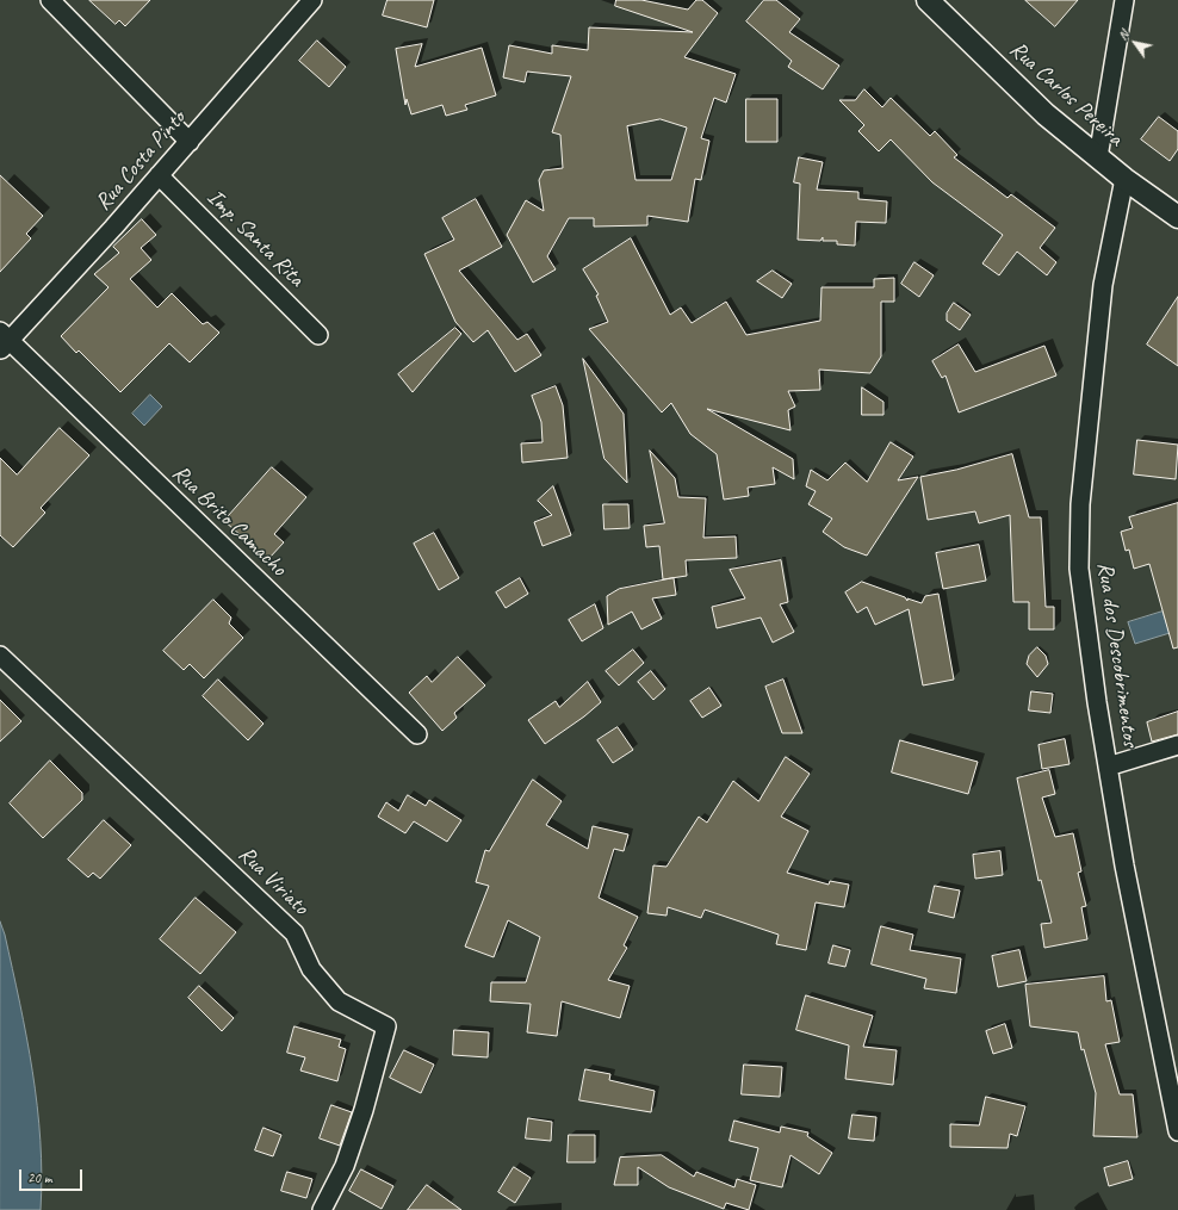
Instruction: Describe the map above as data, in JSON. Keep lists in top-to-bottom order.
{
  "streets": {
    "street": [
      "Rua Carlos Pereira",
      "Rua Costa Pinto",
      "Imp. Santa Rita",
      "Rua Brito Camacho",
      "Rua dos Descobrimentos",
      "Rua Viriato"
    ]
  },
  "crossings": [
    ["Rua Carlos Pereira", "Rua dos Descobrimentos"],
    ["Rua Costa Pinto", "Imp. Santa Rita"],
    ["Rua Costa Pinto", "Rua Brito Camacho"]
  ],
  "scale_bar": "20 m",
  "north": "top left"
}
